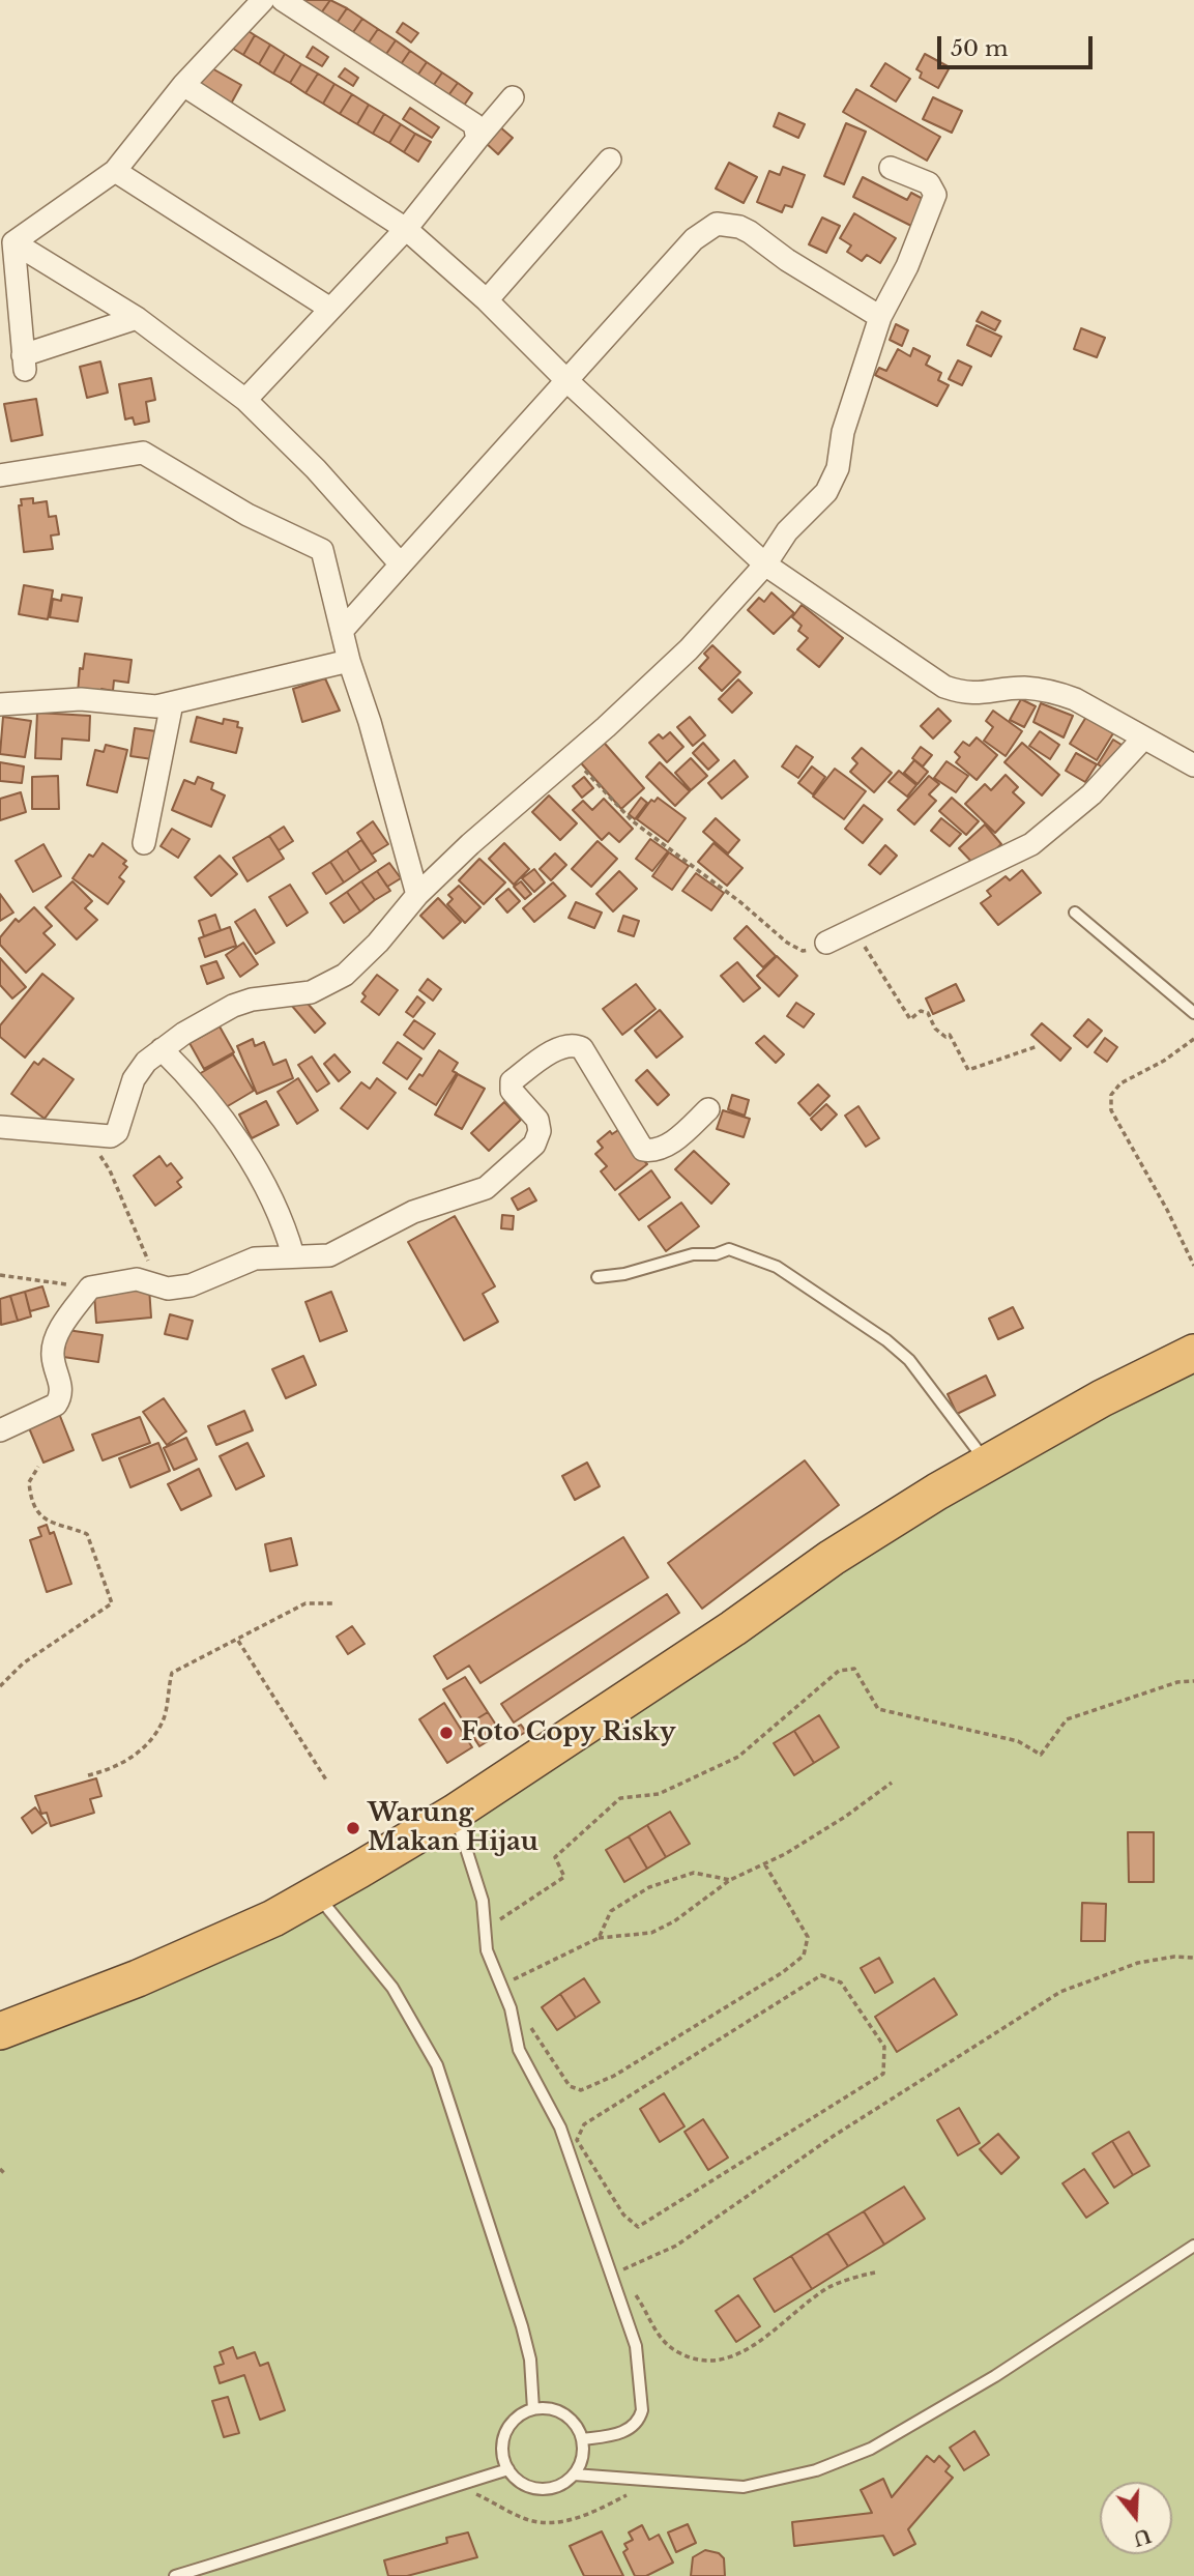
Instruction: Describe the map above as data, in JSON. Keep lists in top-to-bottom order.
{
  "places": ["Foto Copy Risky", "Warung Makan Hijau"],
  "scale_bar": "50 m",
  "north": "bottom"
}
